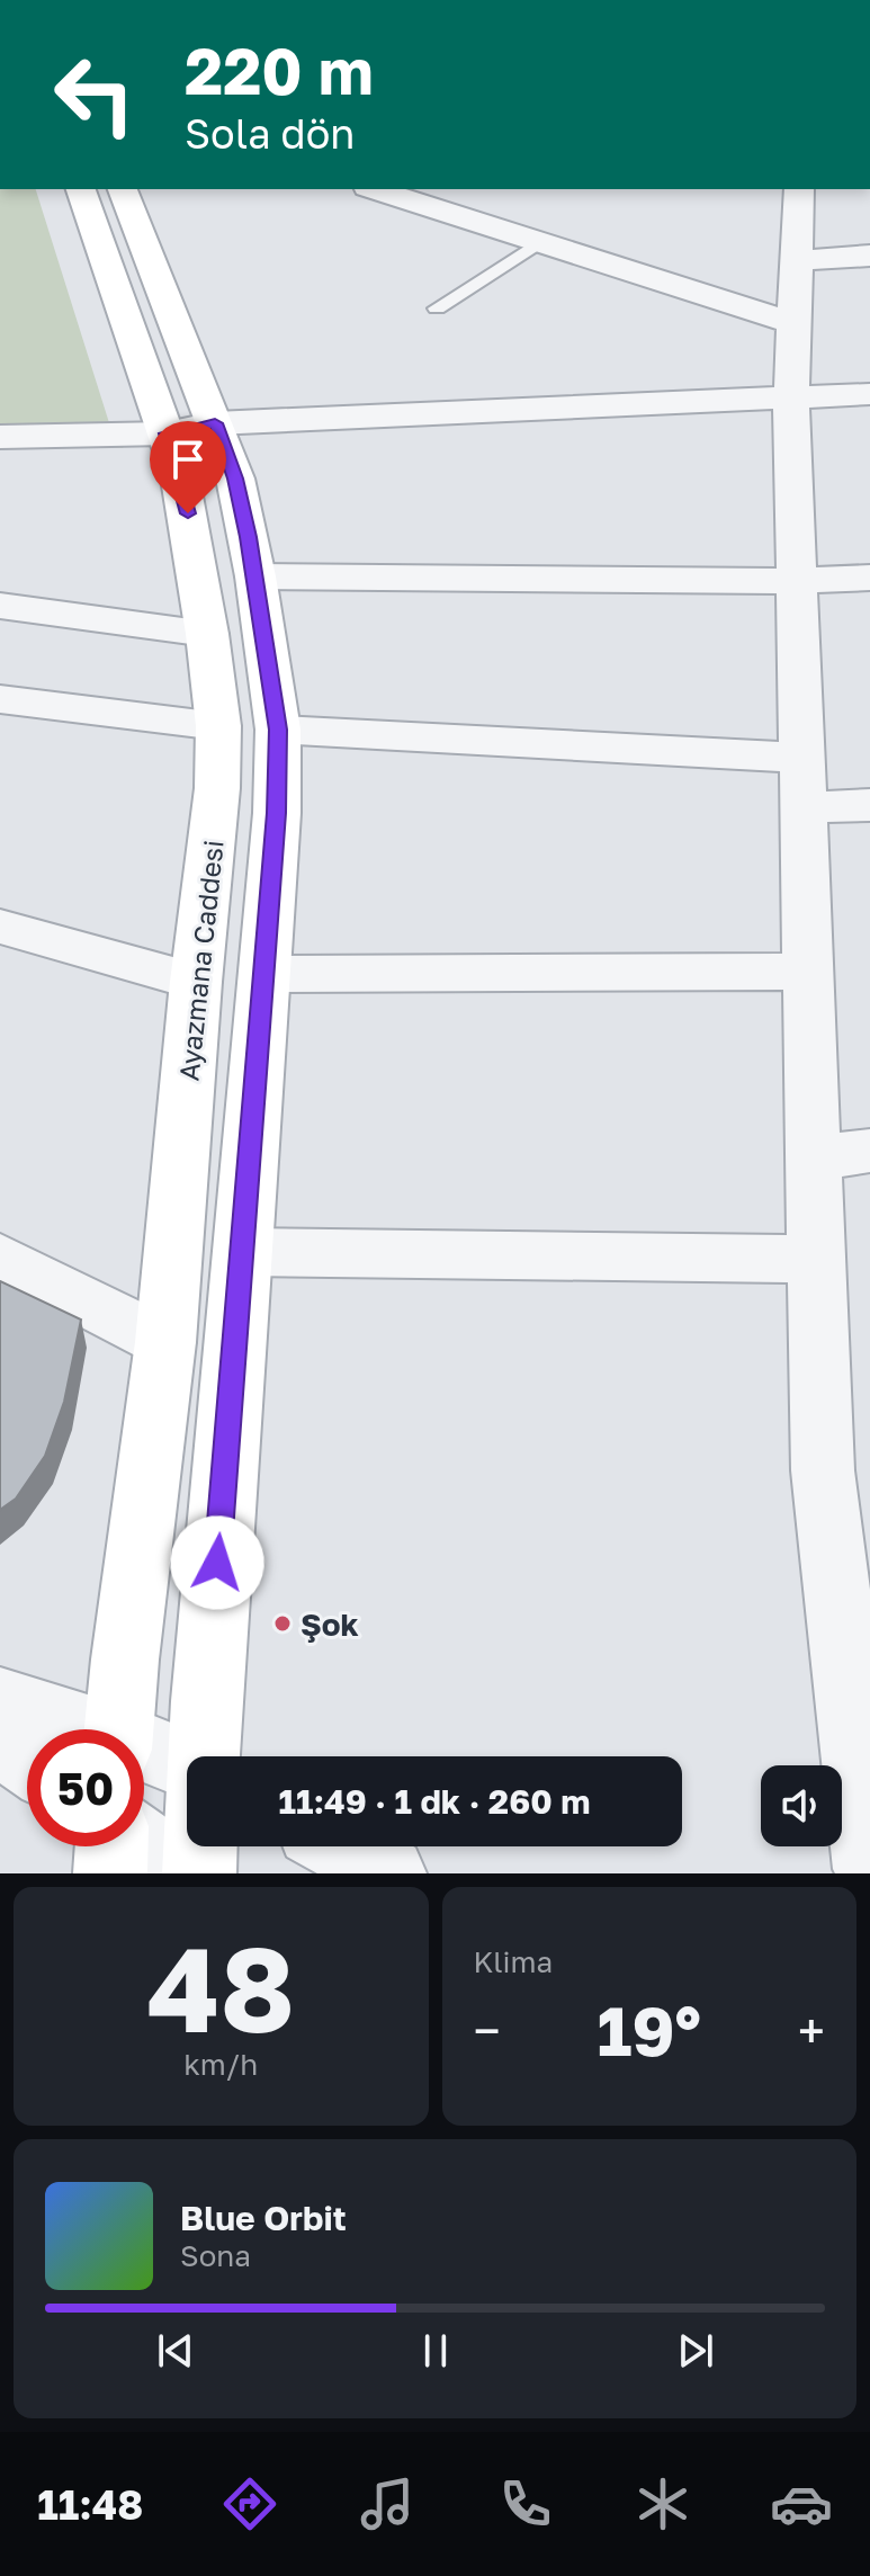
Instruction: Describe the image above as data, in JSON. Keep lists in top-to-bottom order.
{
  "streets": {
    "main road": ["Ayazmana Caddesi"]
  },
  "places": ["Şok"],
  "page": {
    "turn": ["220 m", "Sola dön"],
    "limit": "50",
    "trip": "11:49 · 1 dk · 260 m",
    "tile": [
      ["48", "km/h"],
      "Klima"
    ],
    "heat": ["−", "19°", "+"],
    "song": ["Blue Orbit", "Sona"],
    "tabs": "11:48"
  }
}
